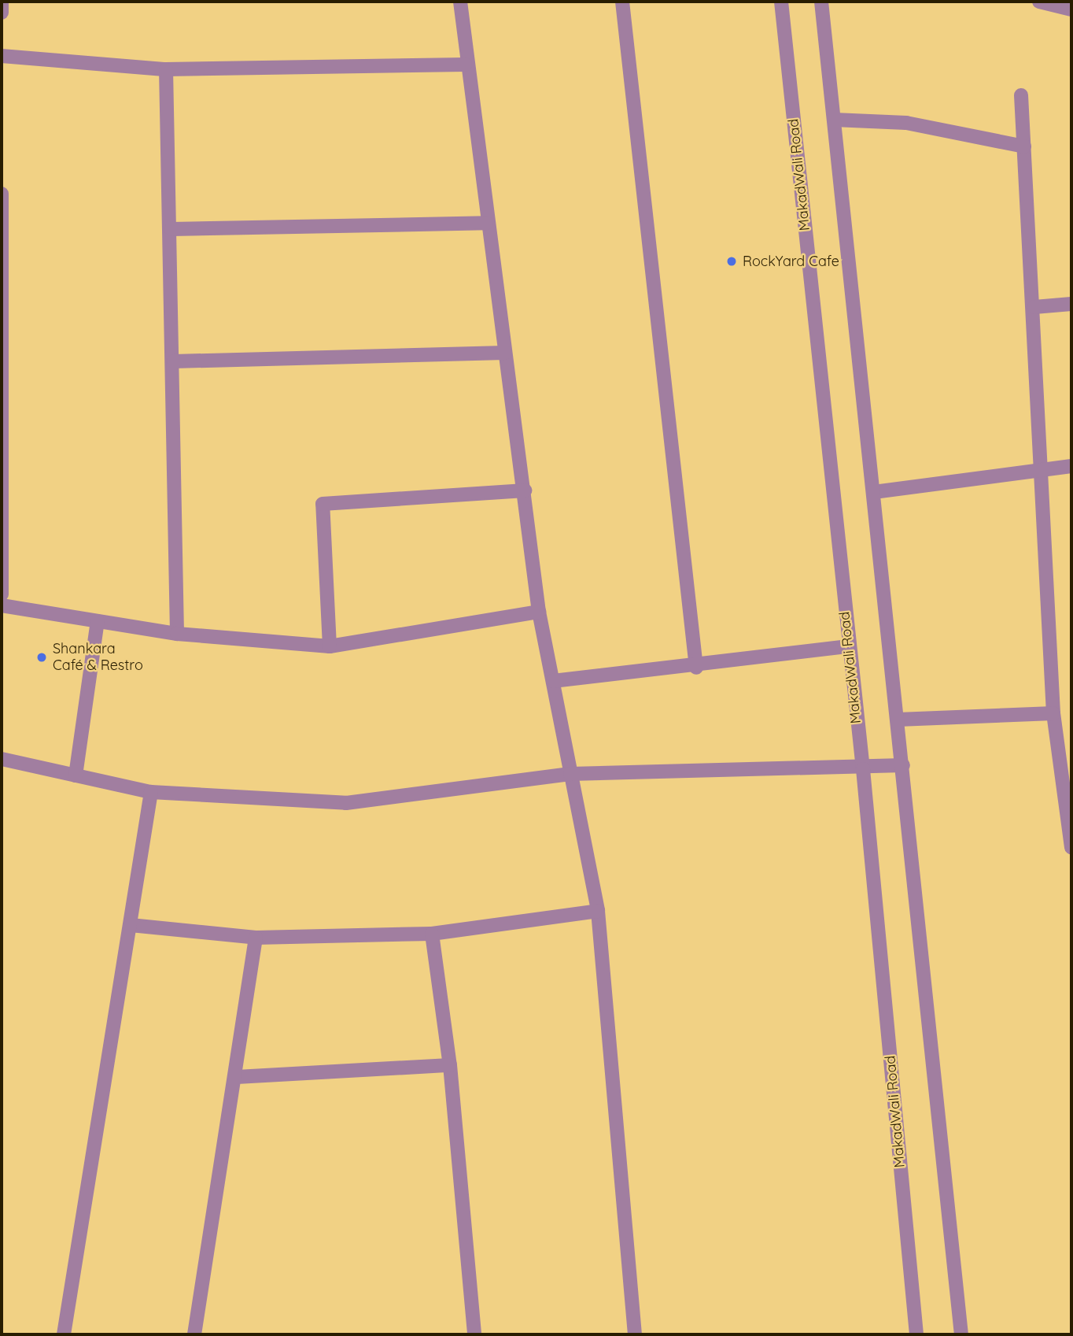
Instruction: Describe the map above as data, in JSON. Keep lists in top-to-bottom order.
{
  "streets": {
    "street": ["MakadWali Road"]
  },
  "places": ["RockYard Cafe", "Shankara Café & Restro"]
}
